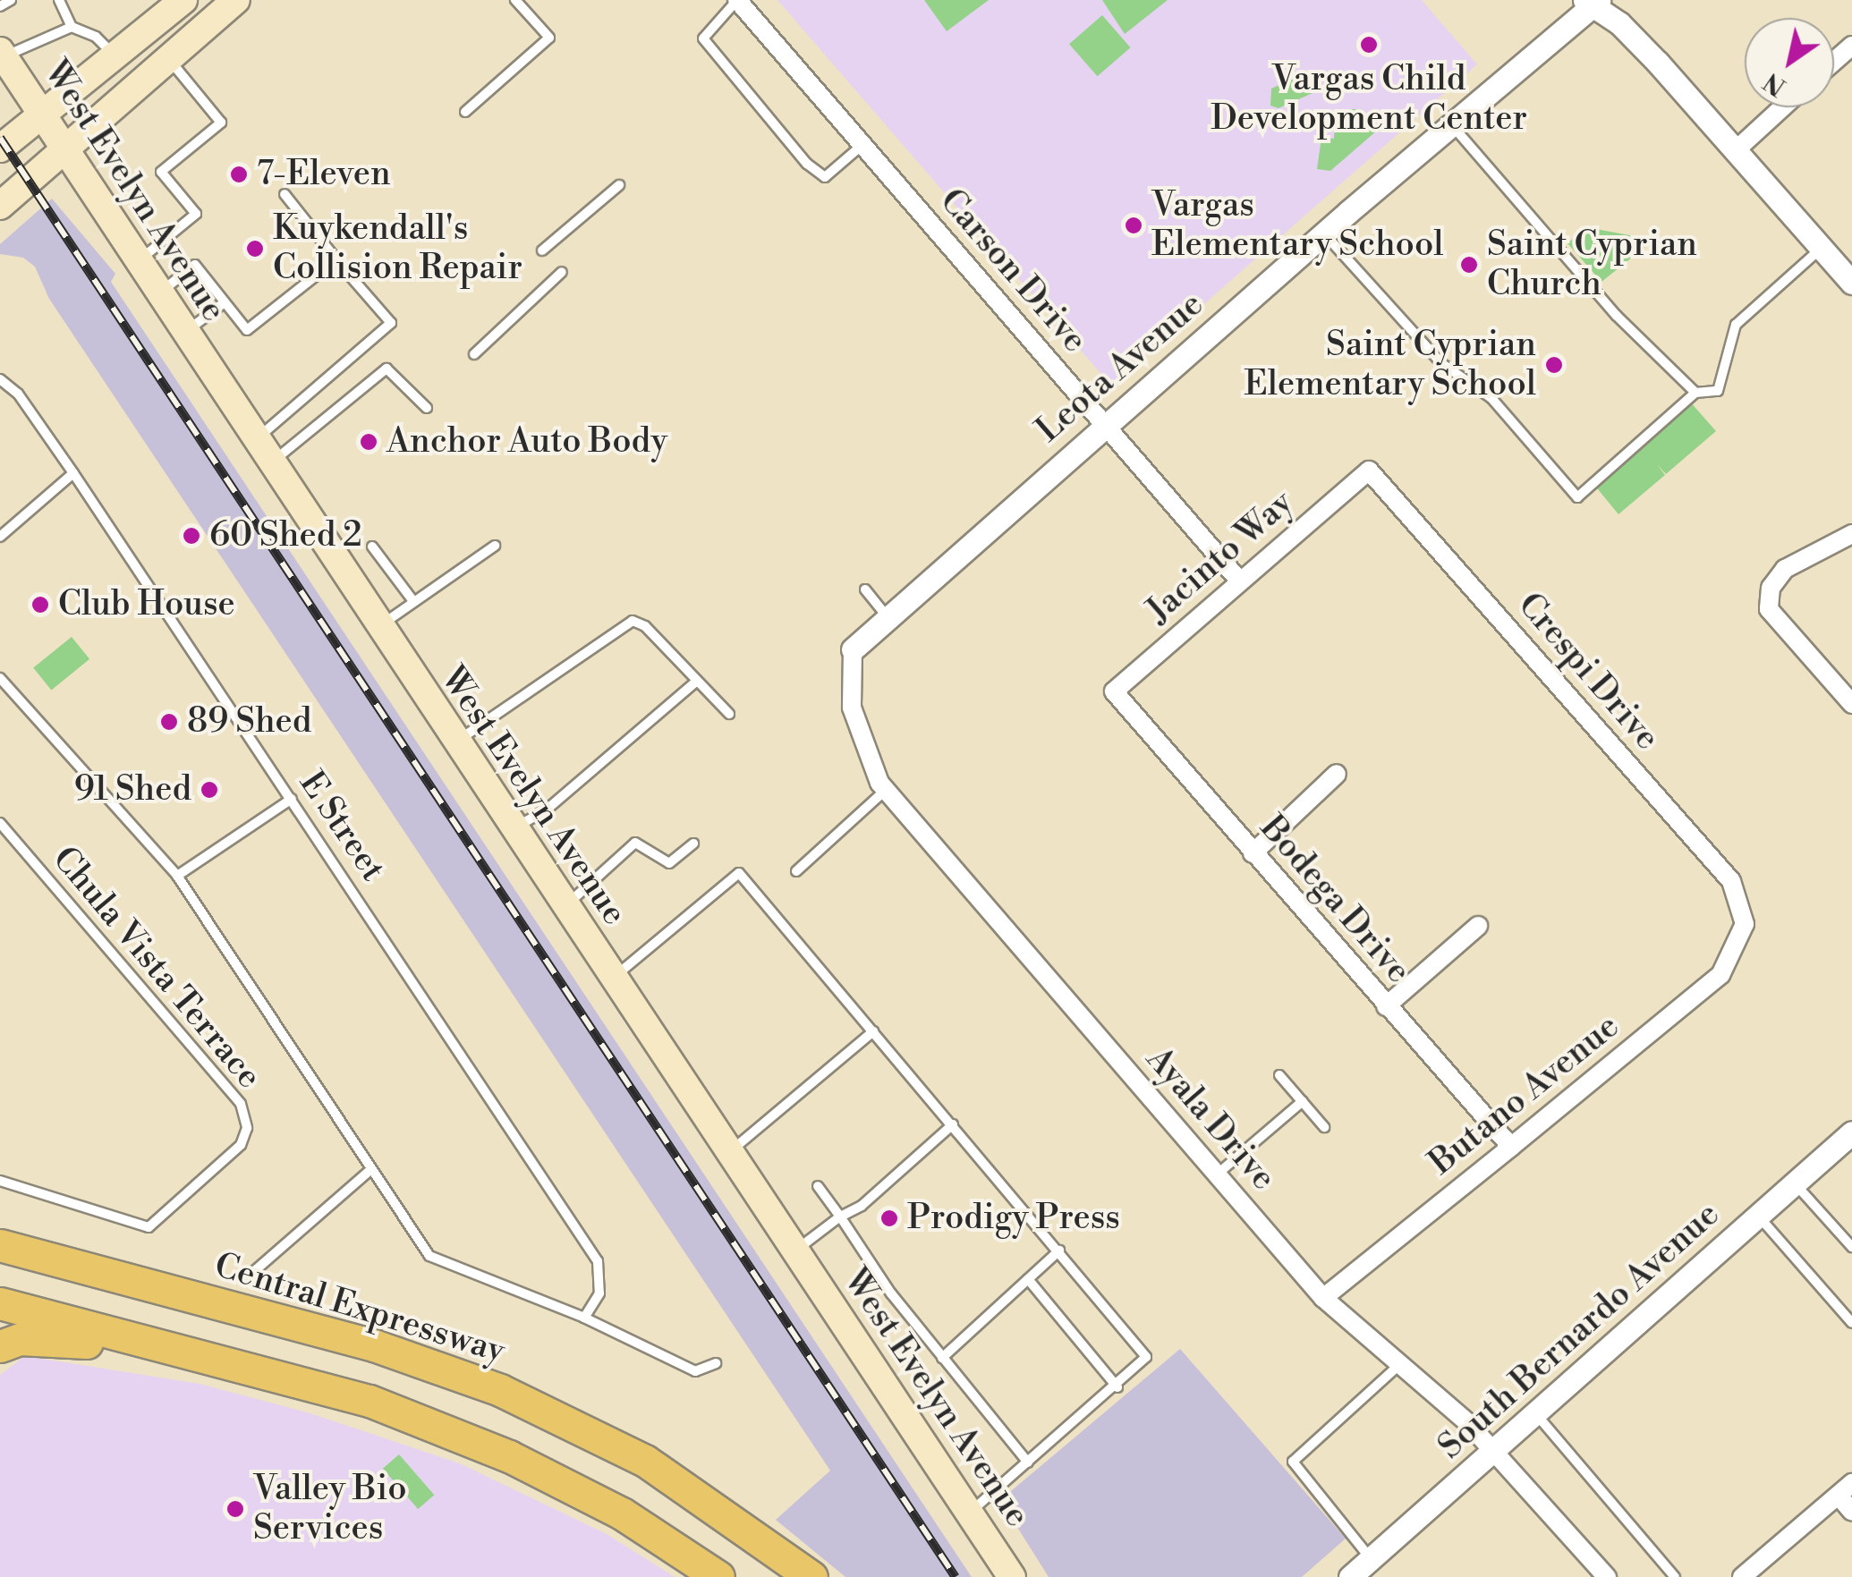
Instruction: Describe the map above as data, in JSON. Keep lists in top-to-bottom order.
{
  "streets": {
    "highway": ["Central Expressway"],
    "main road": ["West Evelyn Avenue"],
    "street": [
      "Carson Drive",
      "Leota Avenue",
      "Jacinto Way",
      "Crespi Drive",
      "Bodega Drive",
      "Butano Avenue",
      "Ayala Drive",
      "South Bernardo Avenue"
    ],
    "lane": ["E Street", "Chula Vista Terrace"]
  },
  "crossings": [
    ["Carson Drive", "Leota Avenue"],
    ["Carson Drive", "Jacinto Way"],
    ["Leota Avenue", "Ayala Drive"],
    ["Jacinto Way", "Crespi Drive"],
    ["Jacinto Way", "Bodega Drive"],
    ["Crespi Drive", "Butano Avenue"],
    ["Bodega Drive", "Butano Avenue"],
    ["Butano Avenue", "Ayala Drive"],
    ["Ayala Drive", "South Bernardo Avenue"]
  ],
  "places": [
    "Vargas Child Development Center",
    "7-Eleven",
    "Vargas Elementary School",
    "Kuykendall's Collision Repair",
    "Saint Cyprian Church",
    "Saint Cyprian Elementary School",
    "Anchor Auto Body",
    "60 Shed 2",
    "Club House",
    "89 Shed",
    "91 Shed",
    "Prodigy Press",
    "Valley Bio Services"
  ],
  "north": "bottom left"
}
